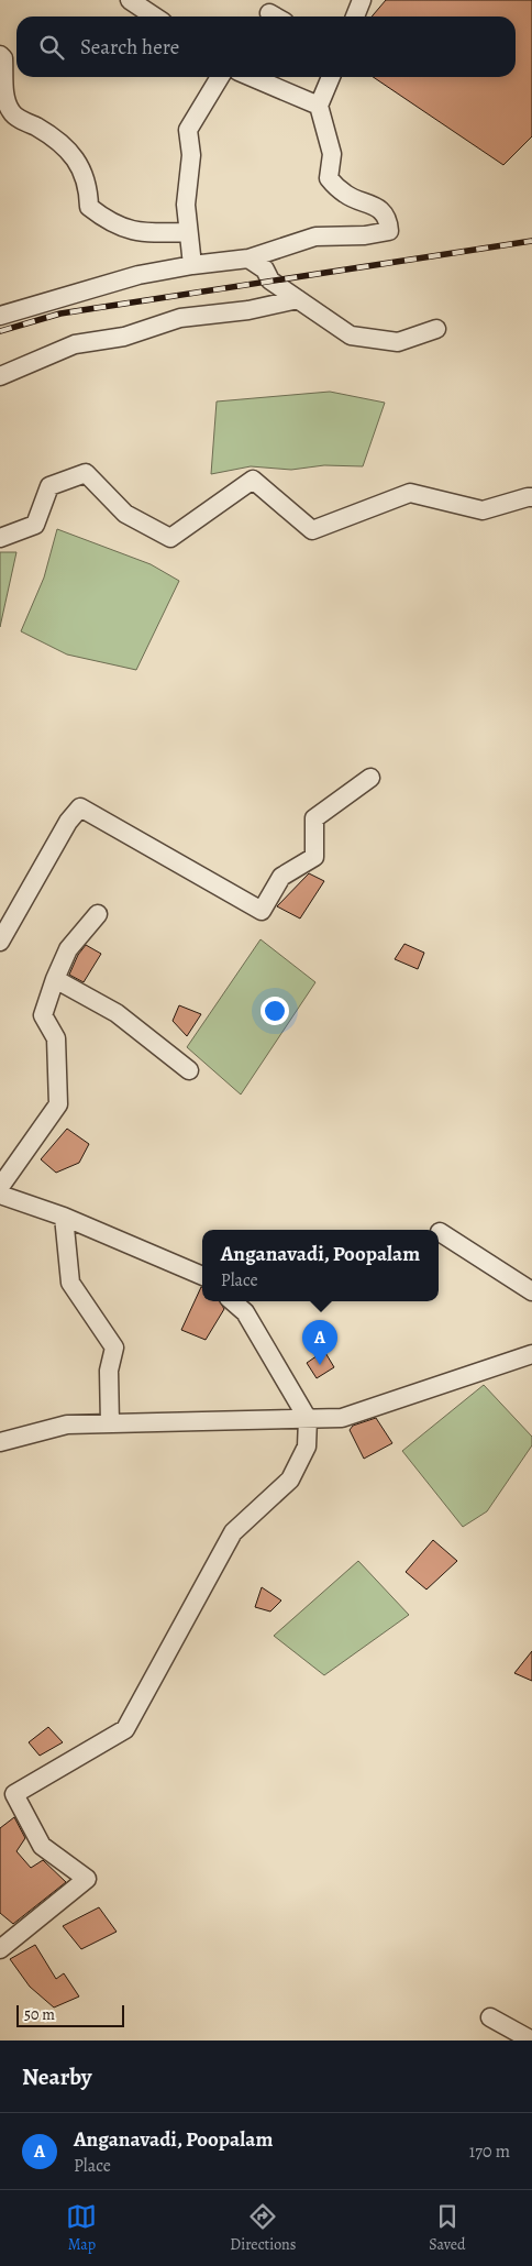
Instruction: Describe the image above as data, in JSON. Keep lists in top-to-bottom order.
{
  "scale_bar": "50 m",
  "page": {
    "search": "Search here",
    "popup": ["Anganavadi, Poopalam", "Place"],
    "pins": "A",
    "scale": "50 m",
    "heading": "Nearby",
    "list": [
      {
        "mark": "A",
        "name": "Anganavadi, Poopalam",
        "note": "Place",
        "value": "170 m"
      }
    ],
    "nav": ["Map", "Directions", "Saved"]
  }
}
